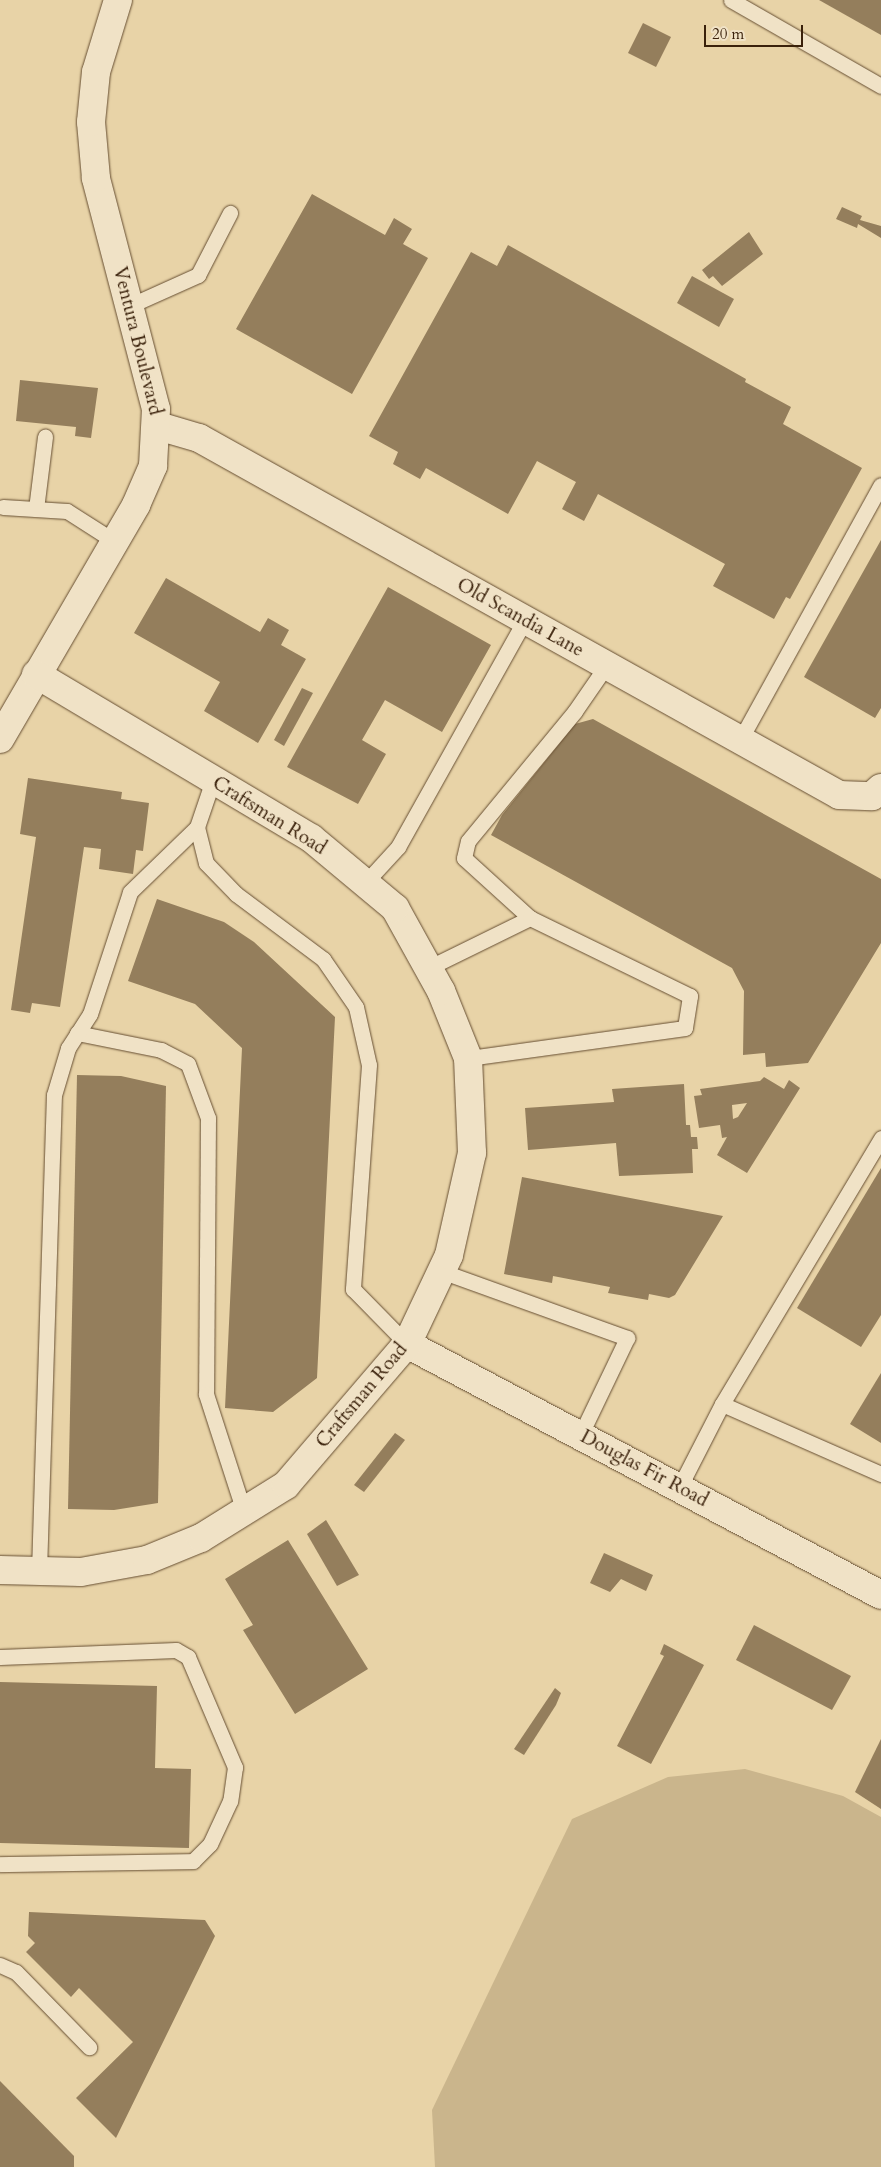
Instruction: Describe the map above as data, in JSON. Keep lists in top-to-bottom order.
{
  "streets": {
    "street": [
      "Ventura Boulevard",
      "Old Scandia Lane",
      "Craftsman Road",
      "Douglas Fir Road"
    ]
  },
  "crossings": [
    ["Ventura Boulevard", "Old Scandia Lane"],
    ["Ventura Boulevard", "Craftsman Road"],
    ["Craftsman Road", "Douglas Fir Road"]
  ],
  "scale_bar": "20 m"
}
